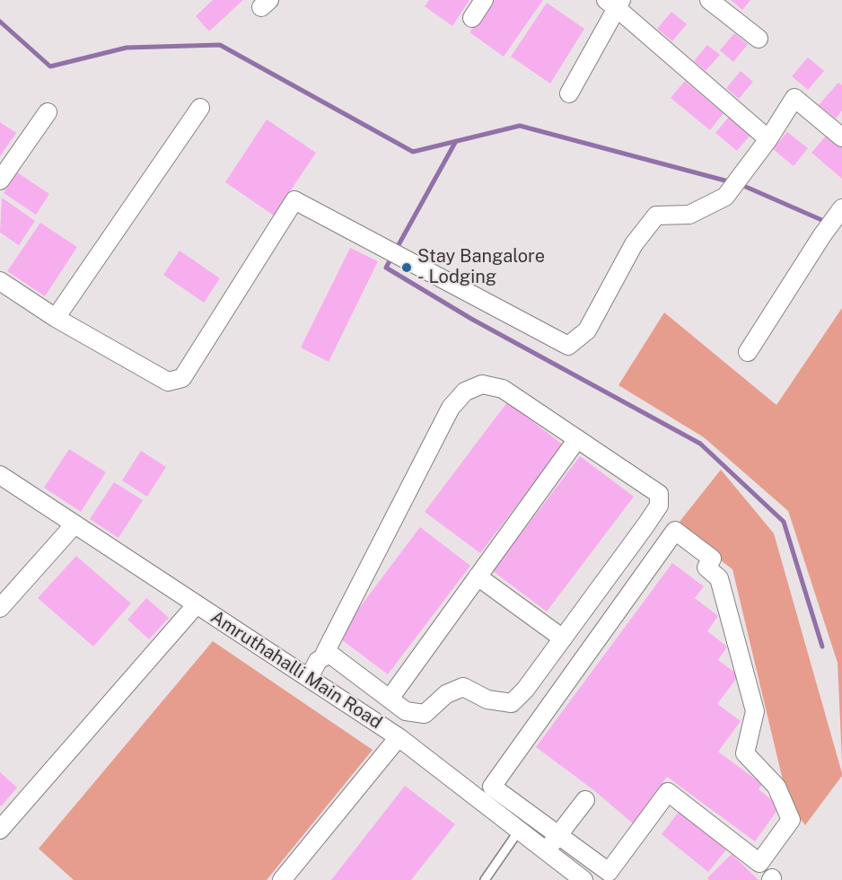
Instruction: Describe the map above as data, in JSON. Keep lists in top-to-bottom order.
{
  "streets": {
    "street": ["Amruthahalli Main Road"]
  },
  "places": ["Stay Bangalore - Lodging"]
}
